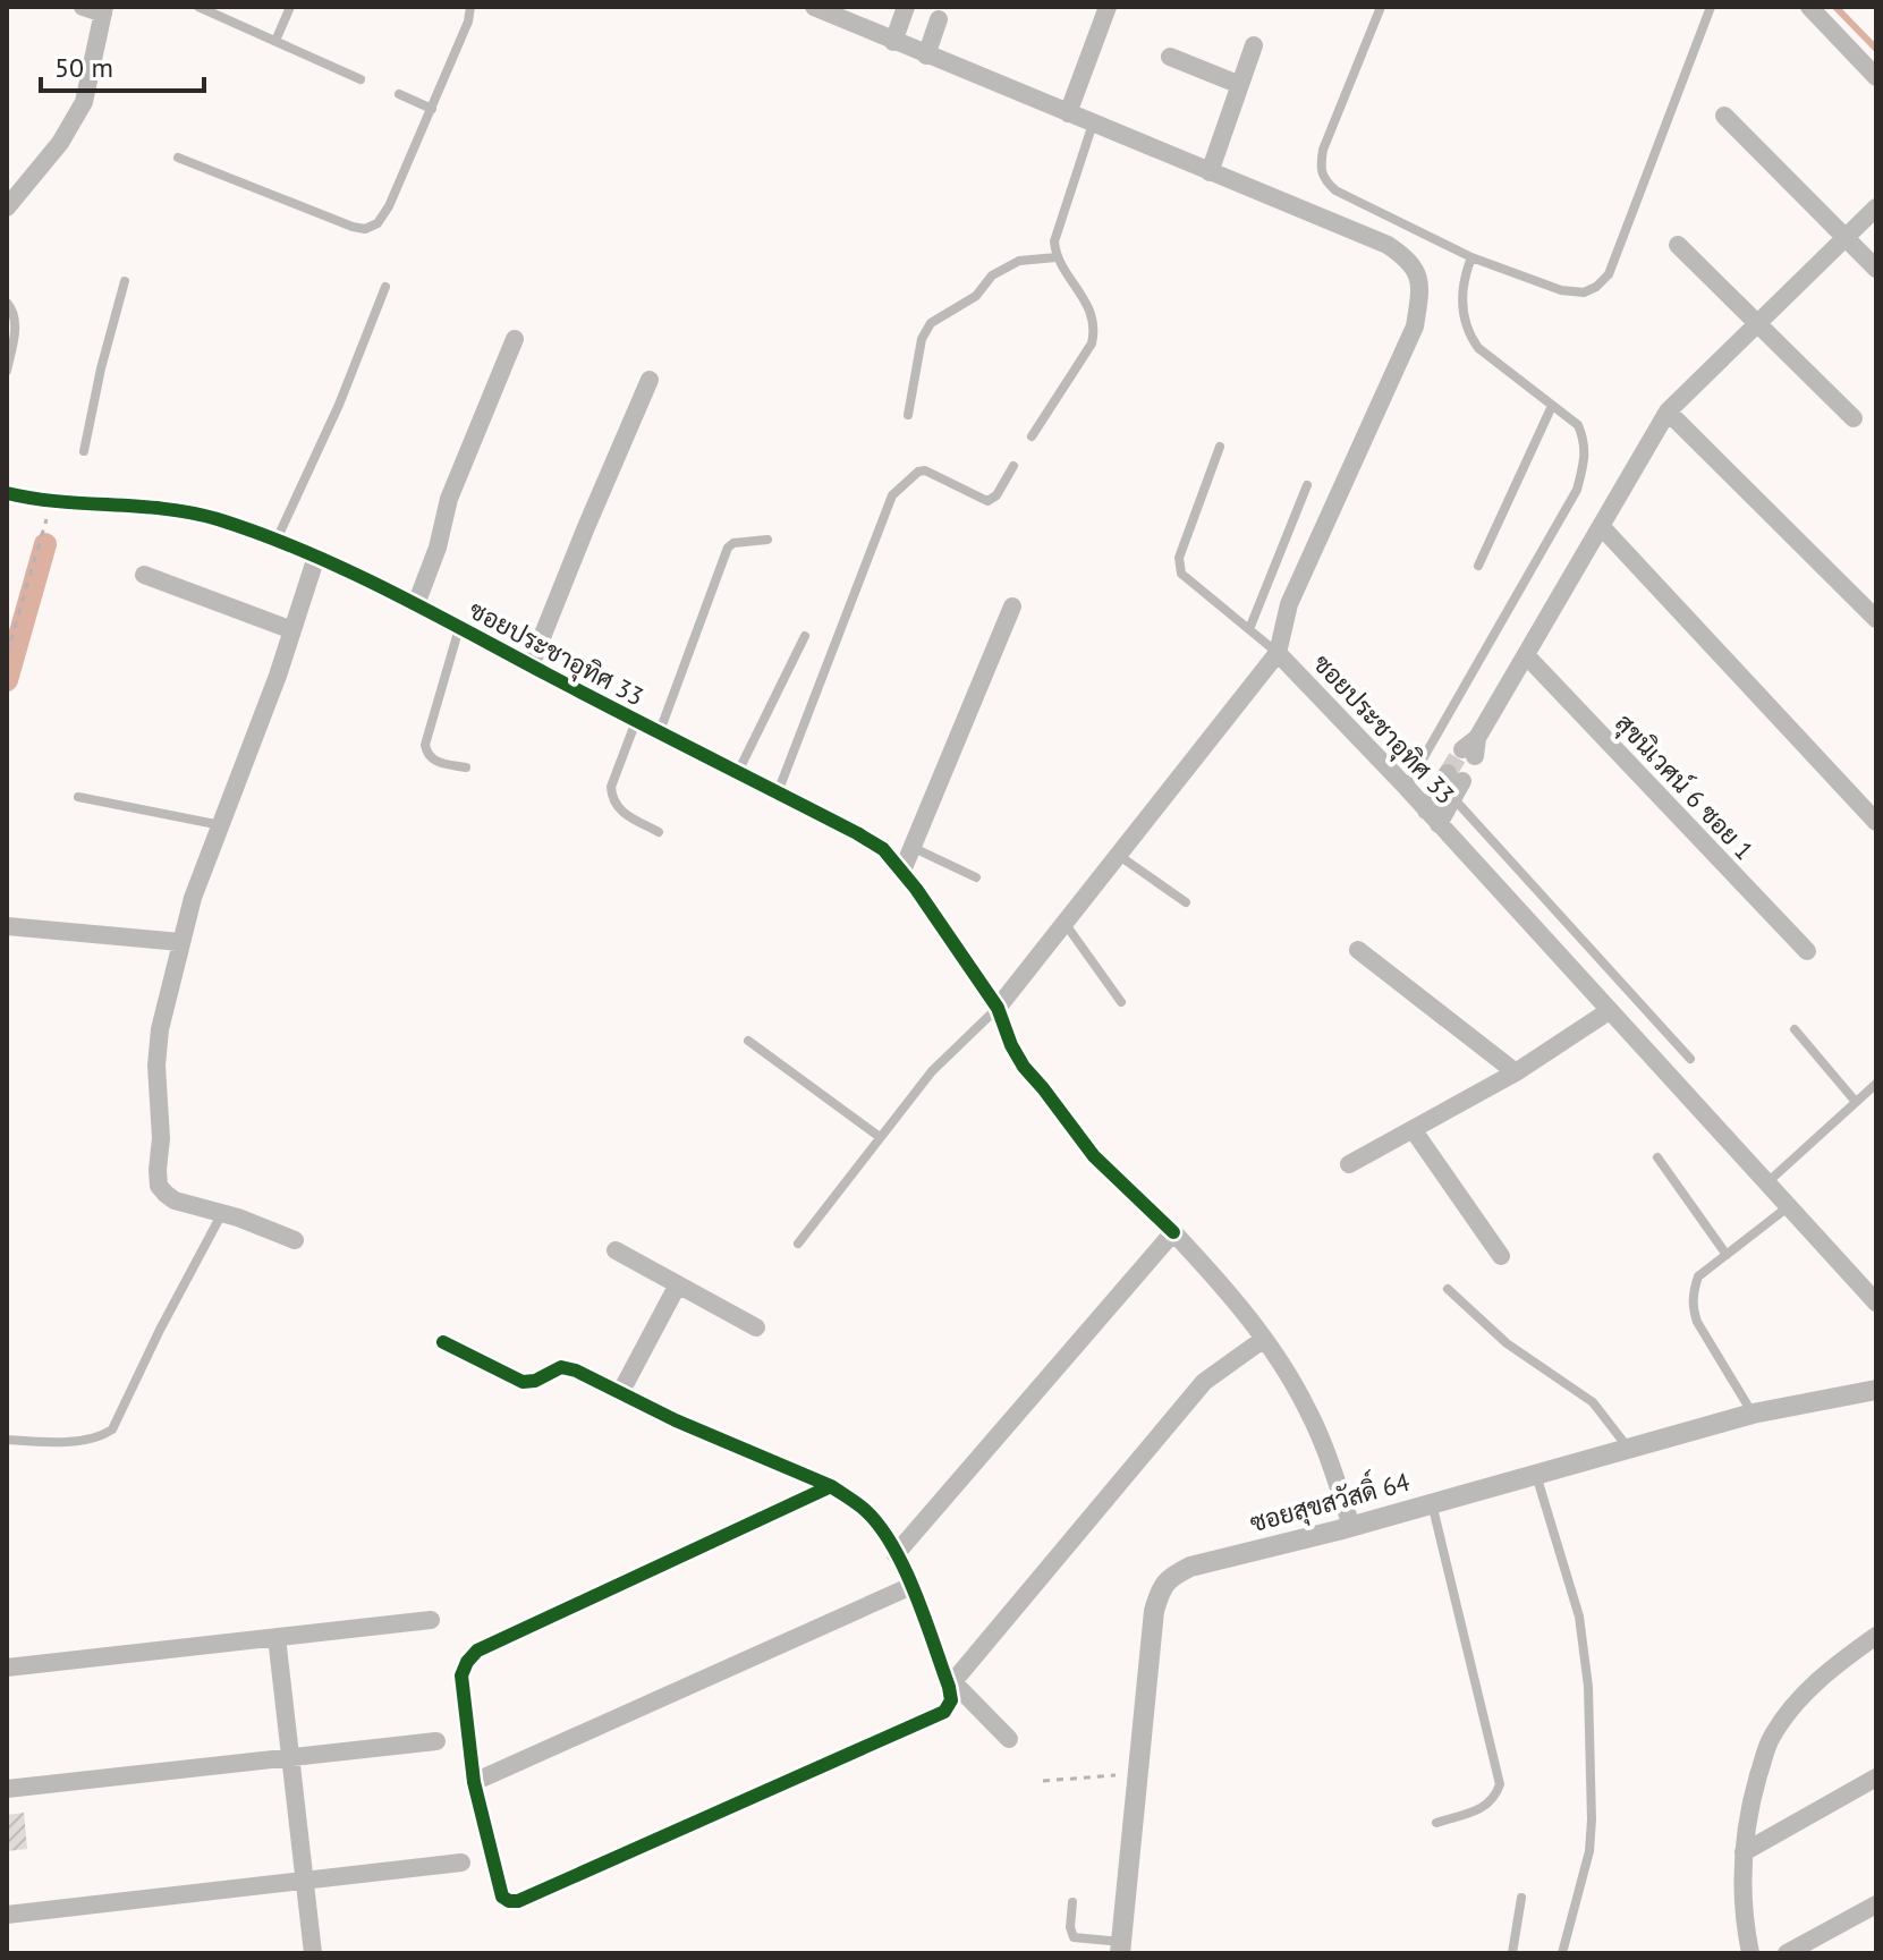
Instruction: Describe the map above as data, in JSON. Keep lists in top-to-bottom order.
{
  "streets": {
    "street": ["ซอยประชาอุทิศ 33", "สุขนิเวศน์ 6 ซอย 1", "ซอยสุขสวัสดิ์ 64"]
  },
  "scale_bar": "50 m"
}
